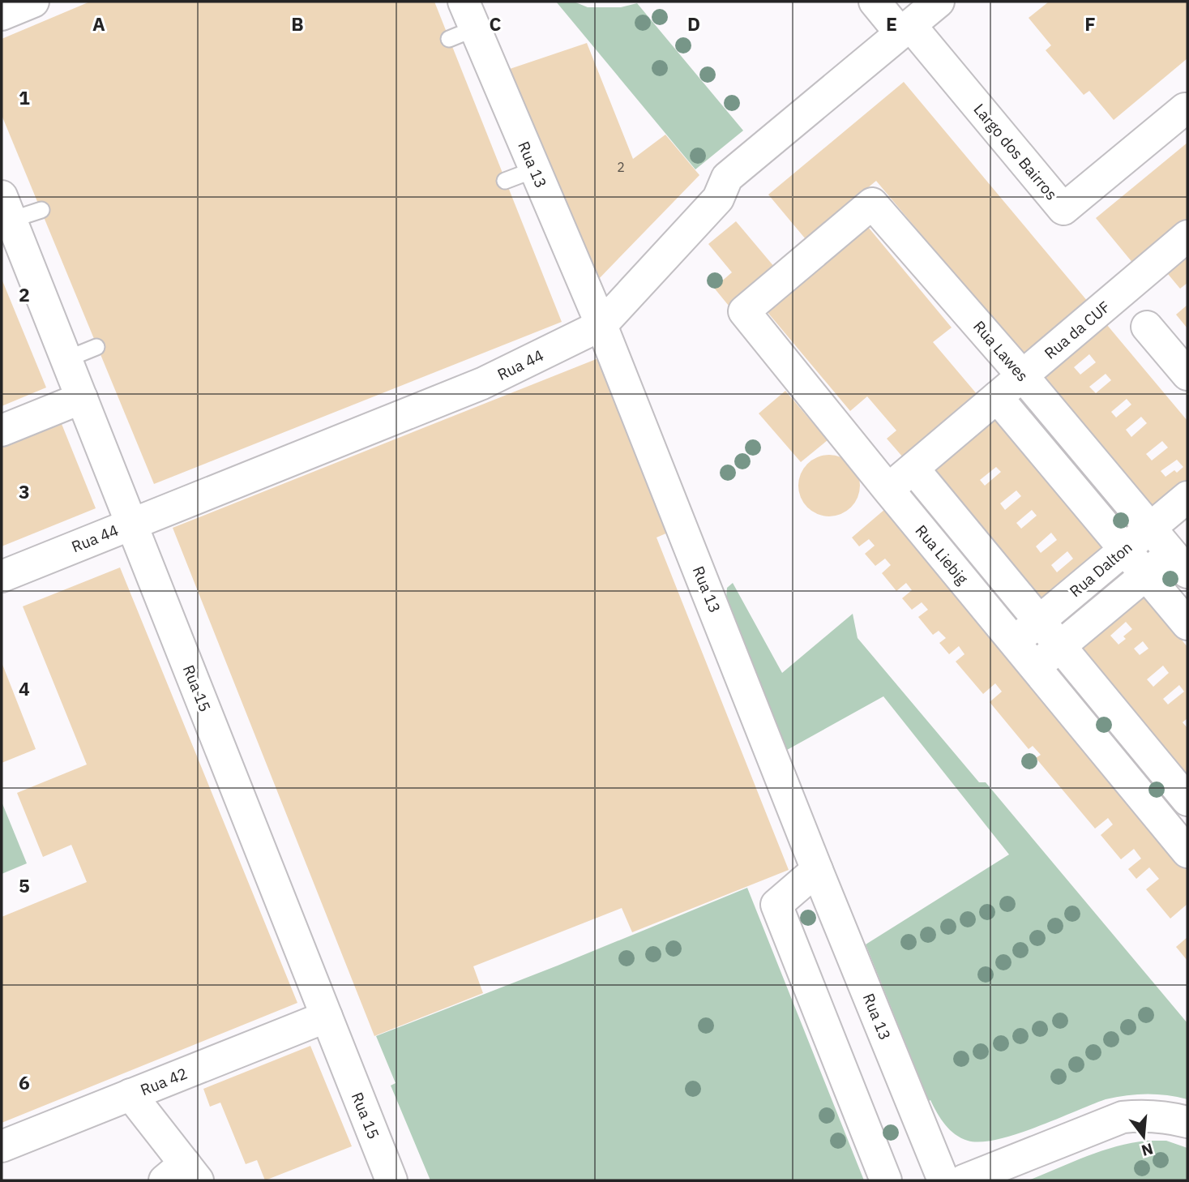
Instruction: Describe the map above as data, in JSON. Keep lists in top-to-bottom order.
{
  "streets": {
    "street": [
      "Largo dos Bairros",
      "Rua 13",
      "Rua da CUF",
      "Rua Lawes",
      "Rua 44",
      "Rua Liebig",
      "Rua Dalton",
      "Rua 15",
      "Rua 42"
    ]
  },
  "crossings": [
    ["Largo dos Bairros", "Rua 44"],
    ["Rua 13", "Rua 44"],
    ["Rua da CUF", "Rua Lawes"],
    ["Rua da CUF", "Rua Liebig"],
    ["Rua Lawes", "Rua Liebig"],
    ["Rua Lawes", "Rua Dalton"],
    ["Rua 44", "Rua 15"],
    ["Rua Liebig", "Rua Dalton"],
    ["Rua 15", "Rua 42"]
  ],
  "house_numbers": ["2"],
  "north": "bottom",
  "grid": {
    "columns": [
      "A",
      "B",
      "C",
      "D",
      "E",
      "F"
    ],
    "rows": [
      "1",
      "2",
      "3",
      "4",
      "5",
      "6"
    ]
  }
}
